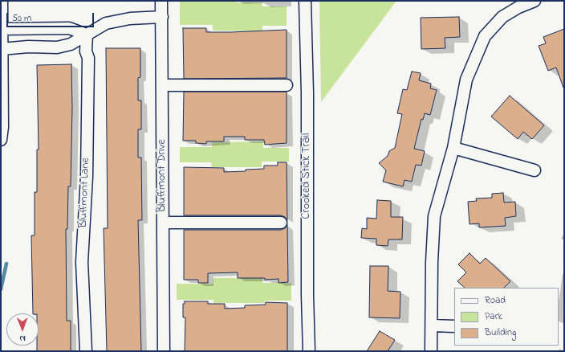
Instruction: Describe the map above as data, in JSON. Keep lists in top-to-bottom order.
{
  "streets": {
    "street": ["Bluffmont Drive", "Crooked Stick Trail", "Bluffmont Lane"]
  },
  "legend": ["Road", "Park", "Building"],
  "scale_bar": "50 m",
  "north": "bottom"
}
